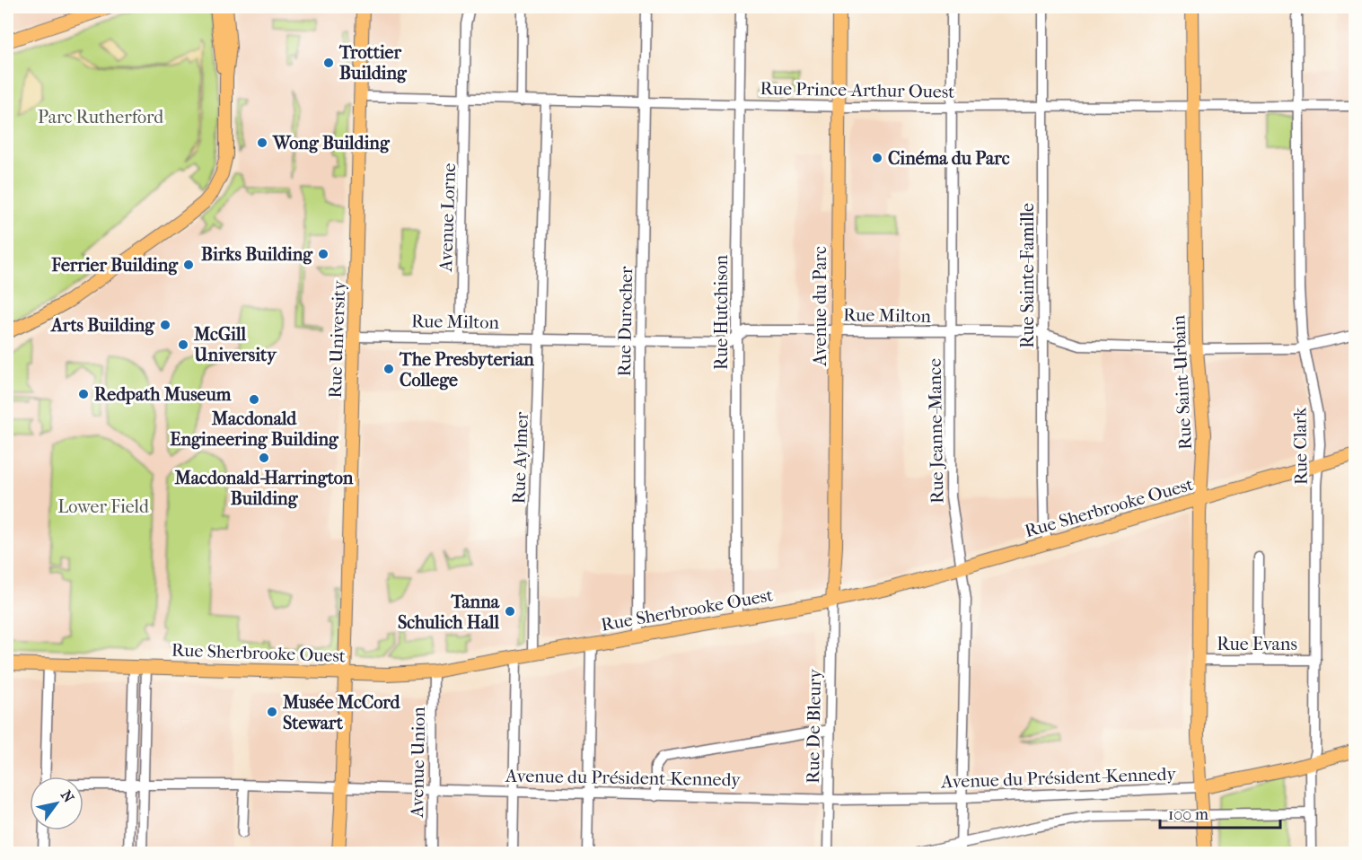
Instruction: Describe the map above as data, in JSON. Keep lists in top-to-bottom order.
{
  "streets": {
    "main road": [
      "Avenue du Parc",
      "Rue University",
      "Rue Saint-Urbain",
      "Rue Sherbrooke Ouest"
    ],
    "street": [
      "Rue Prince-Arthur Ouest",
      "Avenue Lorne",
      "Rue Sainte-Famille",
      "Rue Hutchison",
      "Rue Milton",
      "Rue Durocher",
      "Rue Jeanne-Mance",
      "Rue Clark",
      "Rue Aylmer",
      "Rue Evans",
      "Rue De Bleury",
      "Avenue Union",
      "Avenue du Président-Kennedy"
    ]
  },
  "crossings": [
    ["Rue Prince-Arthur Ouest", "Avenue Lorne"],
    ["Rue Prince-Arthur Ouest", "Rue Sainte-Famille"],
    ["Rue Prince-Arthur Ouest", "Avenue du Parc"],
    ["Rue Prince-Arthur Ouest", "Rue Hutchison"],
    ["Rue Prince-Arthur Ouest", "Rue Durocher"],
    ["Rue Prince-Arthur Ouest", "Rue University"],
    ["Rue Prince-Arthur Ouest", "Rue Saint-Urbain"],
    ["Rue Prince-Arthur Ouest", "Rue Jeanne-Mance"],
    ["Rue Prince-Arthur Ouest", "Rue Clark"],
    ["Rue Prince-Arthur Ouest", "Rue Aylmer"],
    ["Avenue Lorne", "Rue Milton"],
    ["Rue Sainte-Famille", "Rue Milton"],
    ["Rue Sainte-Famille", "Rue Sherbrooke Ouest"],
    ["Avenue du Parc", "Rue Milton"],
    ["Avenue du Parc", "Rue Sherbrooke Ouest"],
    ["Avenue du Parc", "Rue De Bleury"],
    ["Rue Hutchison", "Rue Milton"],
    ["Rue Hutchison", "Rue Sherbrooke Ouest"],
    ["Rue Milton", "Rue Durocher"],
    ["Rue Milton", "Rue University"],
    ["Rue Milton", "Rue Saint-Urbain"],
    ["Rue Milton", "Rue Jeanne-Mance"],
    ["Rue Milton", "Rue Clark"],
    ["Rue Milton", "Rue Aylmer"],
    ["Rue Durocher", "Rue Sherbrooke Ouest"],
    ["Rue University", "Rue Sherbrooke Ouest"],
    ["Rue University", "Avenue du Président-Kennedy"],
    ["Rue Saint-Urbain", "Rue Sherbrooke Ouest"],
    ["Rue Saint-Urbain", "Rue Evans"],
    ["Rue Saint-Urbain", "Avenue du Président-Kennedy"],
    ["Rue Jeanne-Mance", "Rue Sherbrooke Ouest"],
    ["Rue Jeanne-Mance", "Avenue du Président-Kennedy"],
    ["Rue Clark", "Rue Sherbrooke Ouest"],
    ["Rue Clark", "Rue Evans"],
    ["Rue Aylmer", "Rue Sherbrooke Ouest"],
    ["Rue Sherbrooke Ouest", "Rue De Bleury"],
    ["Rue Sherbrooke Ouest", "Avenue Union"],
    ["Rue De Bleury", "Avenue du Président-Kennedy"],
    ["Avenue Union", "Avenue du Président-Kennedy"]
  ],
  "parks": ["Parc Rutherford", "Lower Field"],
  "places": [
    "Trottier Building",
    "Wong Building",
    "Cinéma du Parc",
    "Birks Building",
    "Ferrier Building",
    "Arts Building",
    "McGill University",
    "The Presbyterian College",
    "Redpath Museum",
    "Macdonald Engineering Building",
    "Macdonald-Harrington Building",
    "Tanna Schulich Hall",
    "Musée McCord Stewart"
  ],
  "scale_bar": "100 m",
  "north": "top right"
}
